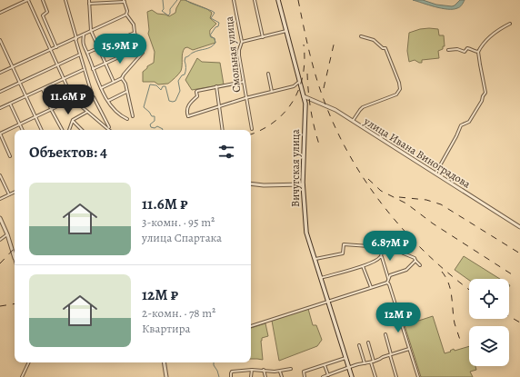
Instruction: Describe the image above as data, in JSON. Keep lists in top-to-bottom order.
{
  "streets": {
    "main road": ["Вичугская улица"],
    "street": ["Смольная улица", "улица Ивана Виноградова"]
  },
  "crossings": [
    ["улица Ивана Виноградова", "Вичугская улица"]
  ],
  "page": {
    "price": [
      "15.9M ₽",
      "11.6M ₽",
      "6.87M ₽",
      "12M ₽"
    ],
    "heading": "Объектов: 4",
    "list": [
      {
        "name": "11.6M ₽",
        "note": "3-комн. · 95 m² · улица Спартака"
      },
      {
        "name": "12M ₽",
        "note": "2-комн. · 78 m² · Квартира"
      }
    ]
  }
}
